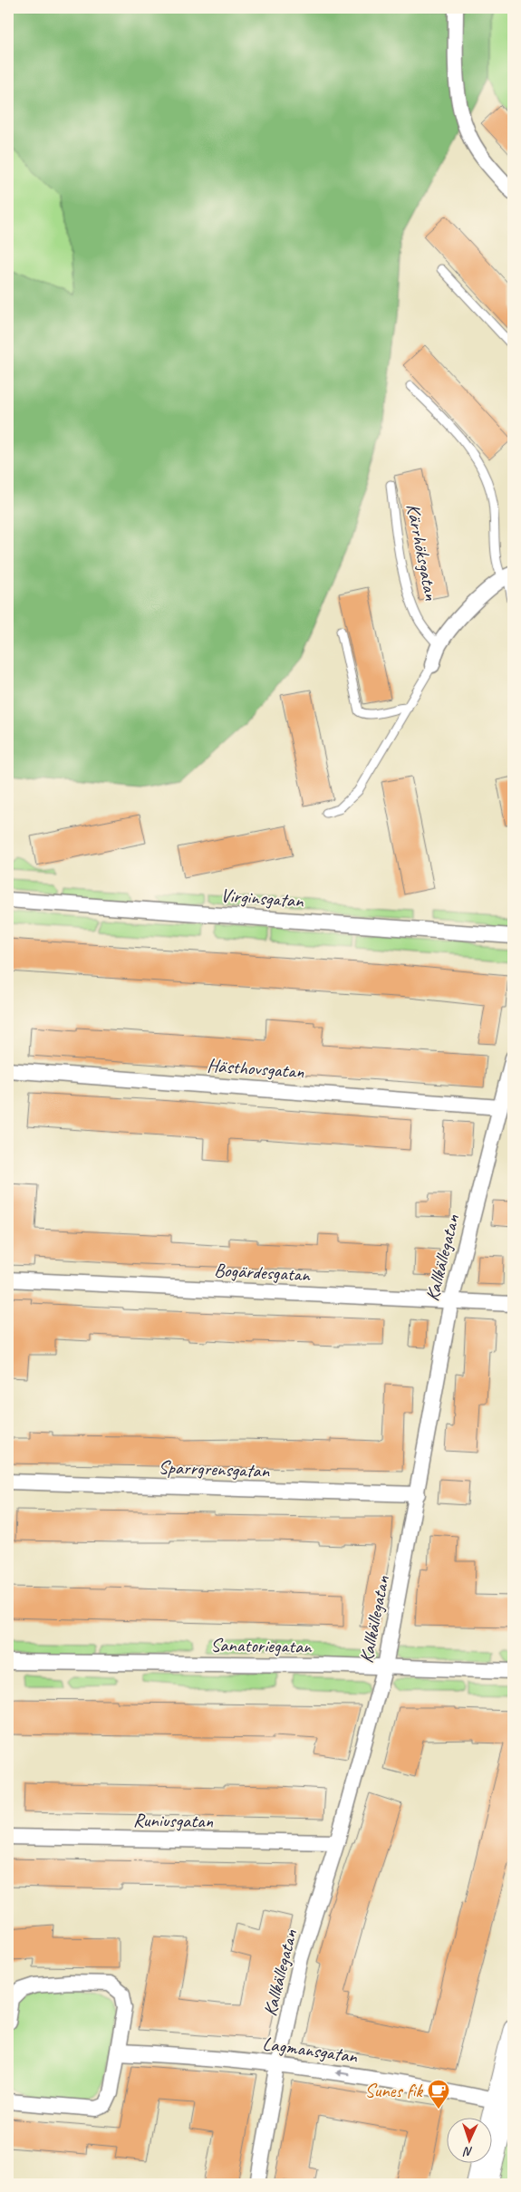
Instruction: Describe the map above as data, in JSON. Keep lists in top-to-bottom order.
{
  "streets": {
    "street": [
      "Kärrhöksgatan",
      "Virginsgatan",
      "Hästhovsgatan",
      "Kallkällegatan",
      "Bogärdesgatan",
      "Sparrgrensgatan",
      "Sanatoriegatan",
      "Runiusgatan",
      "Lagmansgatan"
    ]
  },
  "crossings": [
    ["Hästhovsgatan", "Kallkällegatan"],
    ["Kallkällegatan", "Bogärdesgatan"],
    ["Kallkällegatan", "Sparrgrensgatan"],
    ["Kallkällegatan", "Sanatoriegatan"],
    ["Kallkällegatan", "Runiusgatan"],
    ["Kallkällegatan", "Lagmansgatan"]
  ],
  "one_way": ["Lagmansgatan"],
  "places": {
    "cafe": ["Sunes fik"]
  },
  "north": "bottom"
}
